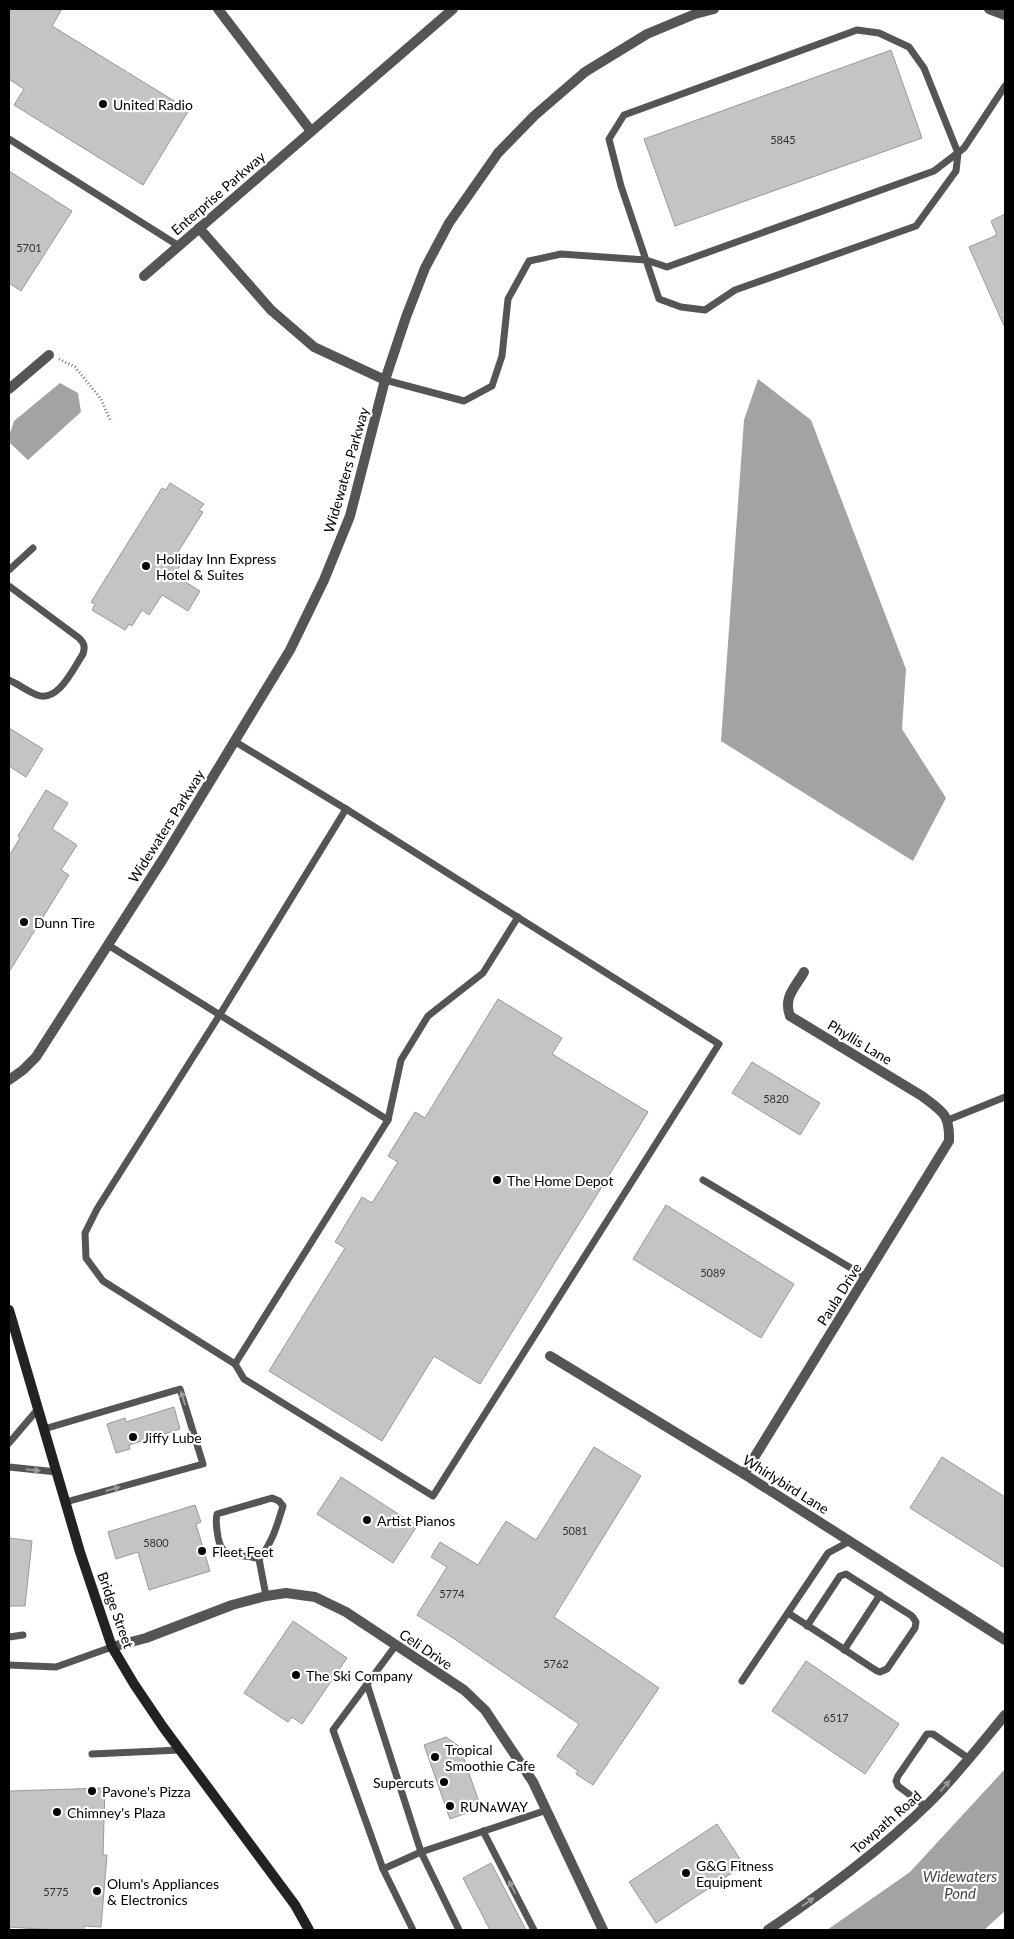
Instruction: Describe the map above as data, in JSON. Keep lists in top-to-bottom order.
{
  "streets": {
    "main road": ["Bridge Street"],
    "street": [
      "Enterprise Parkway",
      "Widewaters Parkway",
      "Phyllis Lane",
      "Paula Drive",
      "Whirlybird Lane",
      "Celi Drive",
      "Towpath Road"
    ]
  },
  "crossings": [
    ["Phyllis Lane", "Paula Drive"],
    ["Paula Drive", "Whirlybird Lane"],
    ["Bridge Street", "Celi Drive"]
  ],
  "one_way": ["Towpath Road"],
  "water": ["Widewaters Pond"],
  "places": [
    "United Radio",
    "Holiday Inn Express Hotel & Suites",
    "Dunn Tire",
    "The Home Depot",
    "Jiffy Lube",
    "Artist Pianos",
    "Fleet Feet",
    "The Ski Company",
    "Tropical Smoothie Cafe",
    "Supercuts",
    "Pavone's Pizza",
    "RUNᴀWAY",
    "Chimney's Plaza",
    "G&G Fitness Equipment",
    "Olum's Appliances & Electronics"
  ],
  "house_numbers": [
    "5845",
    "5701",
    "5820",
    "5089",
    "5081",
    "5800",
    "5774",
    "5762",
    "6517",
    "5775"
  ]
}
